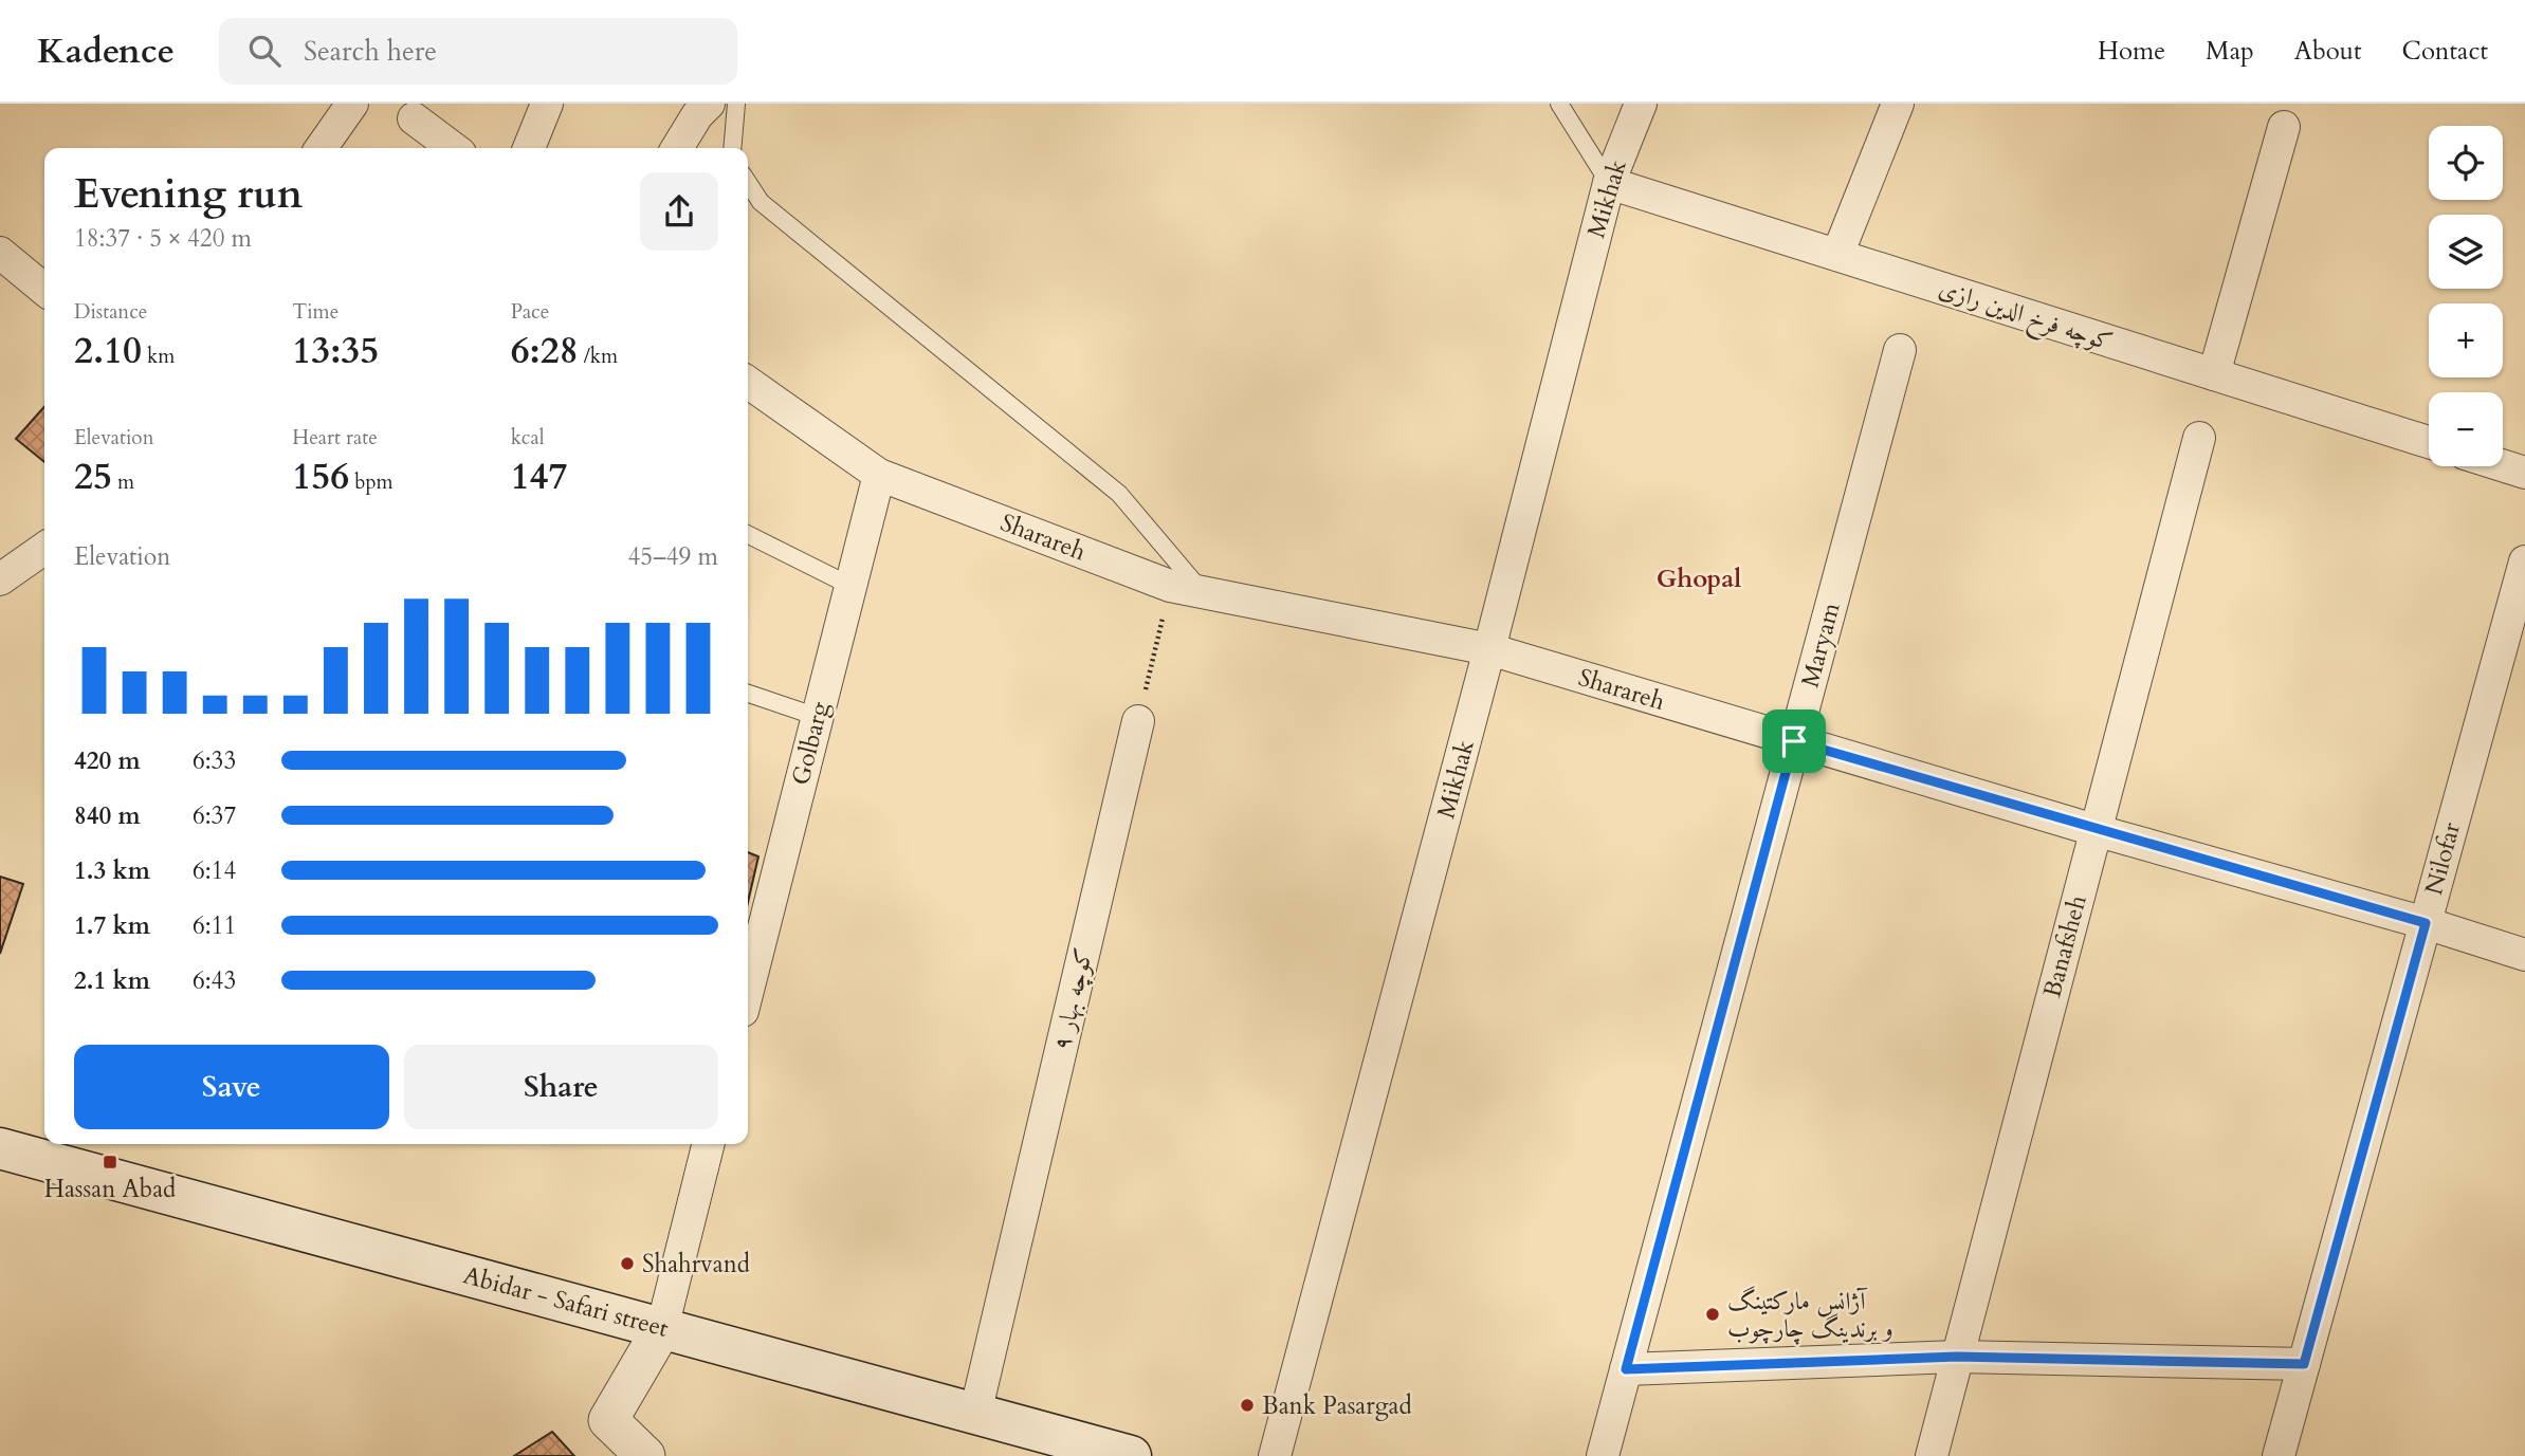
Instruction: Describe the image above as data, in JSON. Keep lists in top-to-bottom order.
{
  "streets": {
    "main road": ["Abidar - Safari street"],
    "street": [
      "Mikhak",
      "کوچه فرخ الدین رازی",
      "Sharareh",
      "Maryam",
      "Golbarg",
      "Nilofar",
      "Banafsheh",
      "کوچه بهار ۹"
    ]
  },
  "crossings": [
    ["Mikhak", "کوچه فرخ الدین رازی"],
    ["Mikhak", "Sharareh"],
    ["Sharareh", "Maryam"],
    ["Sharareh", "Golbarg"],
    ["Sharareh", "Nilofar"],
    ["Sharareh", "Banafsheh"],
    ["کوچه بهار ۹", "Abidar - Safari street"]
  ],
  "districts": ["Ghopal"],
  "places": {
    "transit": ["Hassan Abad"],
    "other": ["Shahrvand", "آژانس مارکتینگ و برندینگ چارچوب", "Bank Pasargad"]
  },
  "page": {
    "header": "Kadence",
    "search": "Search here",
    "nav": [
      "Home",
      "Map",
      "About",
      "Contact"
    ],
    "map_buttons": ["+", "−"],
    "heading": ["Evening run", "18:37 · 5 × 420 m"],
    "stats": [
      ["Distance", "2.10 km"],
      ["Time", "13:35"],
      ["Pace", "6:28 /km"],
      ["Elevation", "25 m"],
      ["Heart rate", "156 bpm"],
      ["kcal", "147"]
    ],
    "chart": ["Elevation", "45–49 m"],
    "list": [
      {
        "name": "420 m",
        "note": "6:33"
      },
      {
        "name": "840 m",
        "note": "6:37"
      },
      {
        "name": "1.3 km",
        "note": "6:14"
      },
      {
        "name": "1.7 km",
        "note": "6:11"
      },
      {
        "name": "2.1 km",
        "note": "6:43"
      }
    ],
    "buttons": ["Save", "Share"]
  }
}
